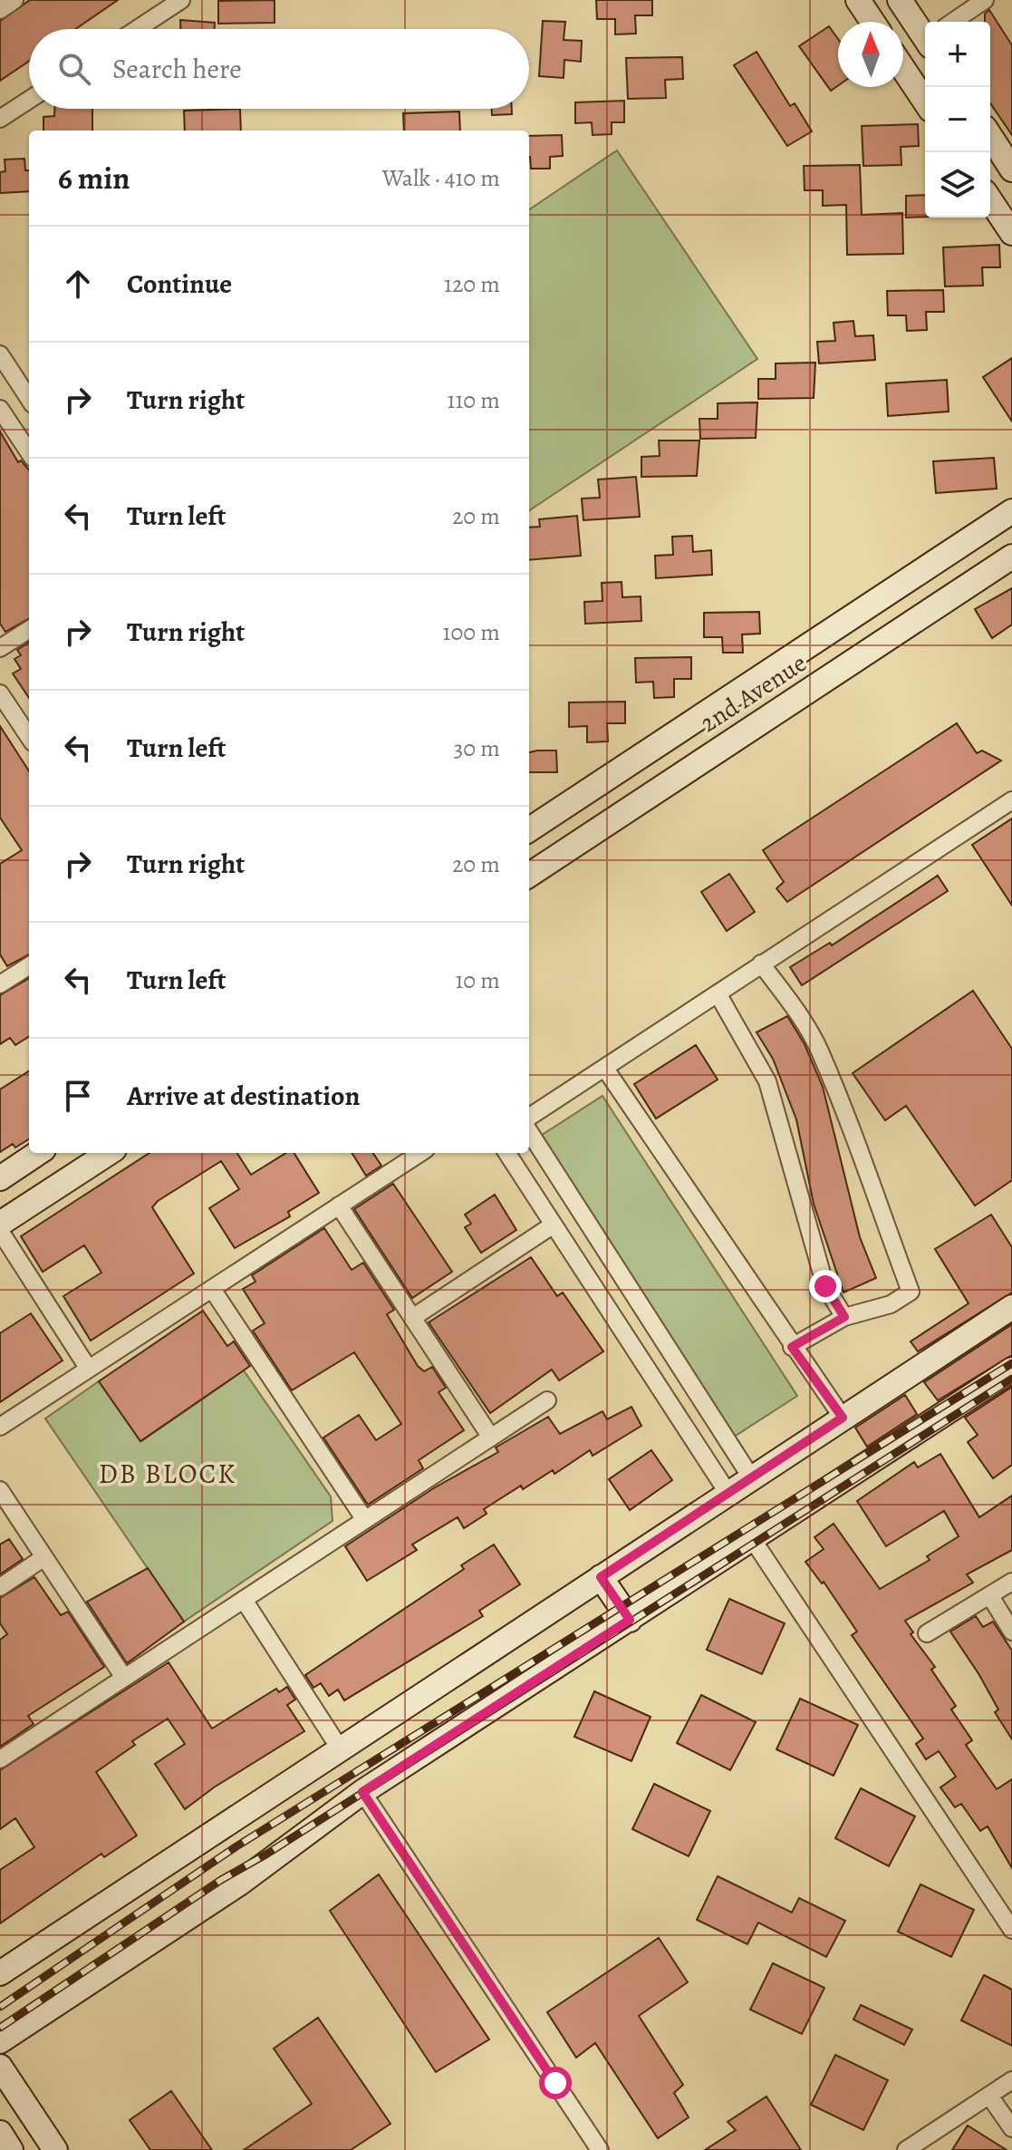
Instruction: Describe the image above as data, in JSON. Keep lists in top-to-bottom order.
{
  "streets": {
    "main road": ["2nd Avenue"]
  },
  "districts": ["DB BLOCK"],
  "north": "top",
  "page": {
    "map_buttons": ["+", "−"],
    "search": "Search here",
    "heading": ["6 min", "Walk · 410 m"],
    "list": [
      ["Continue", "120 m"],
      ["Turn right", "110 m"],
      ["Turn left", "20 m"],
      ["Turn right", "100 m"],
      ["Turn left", "30 m"],
      ["Turn right", "20 m"],
      ["Turn left", "10 m"],
      "Arrive at destination"
    ]
  }
}
